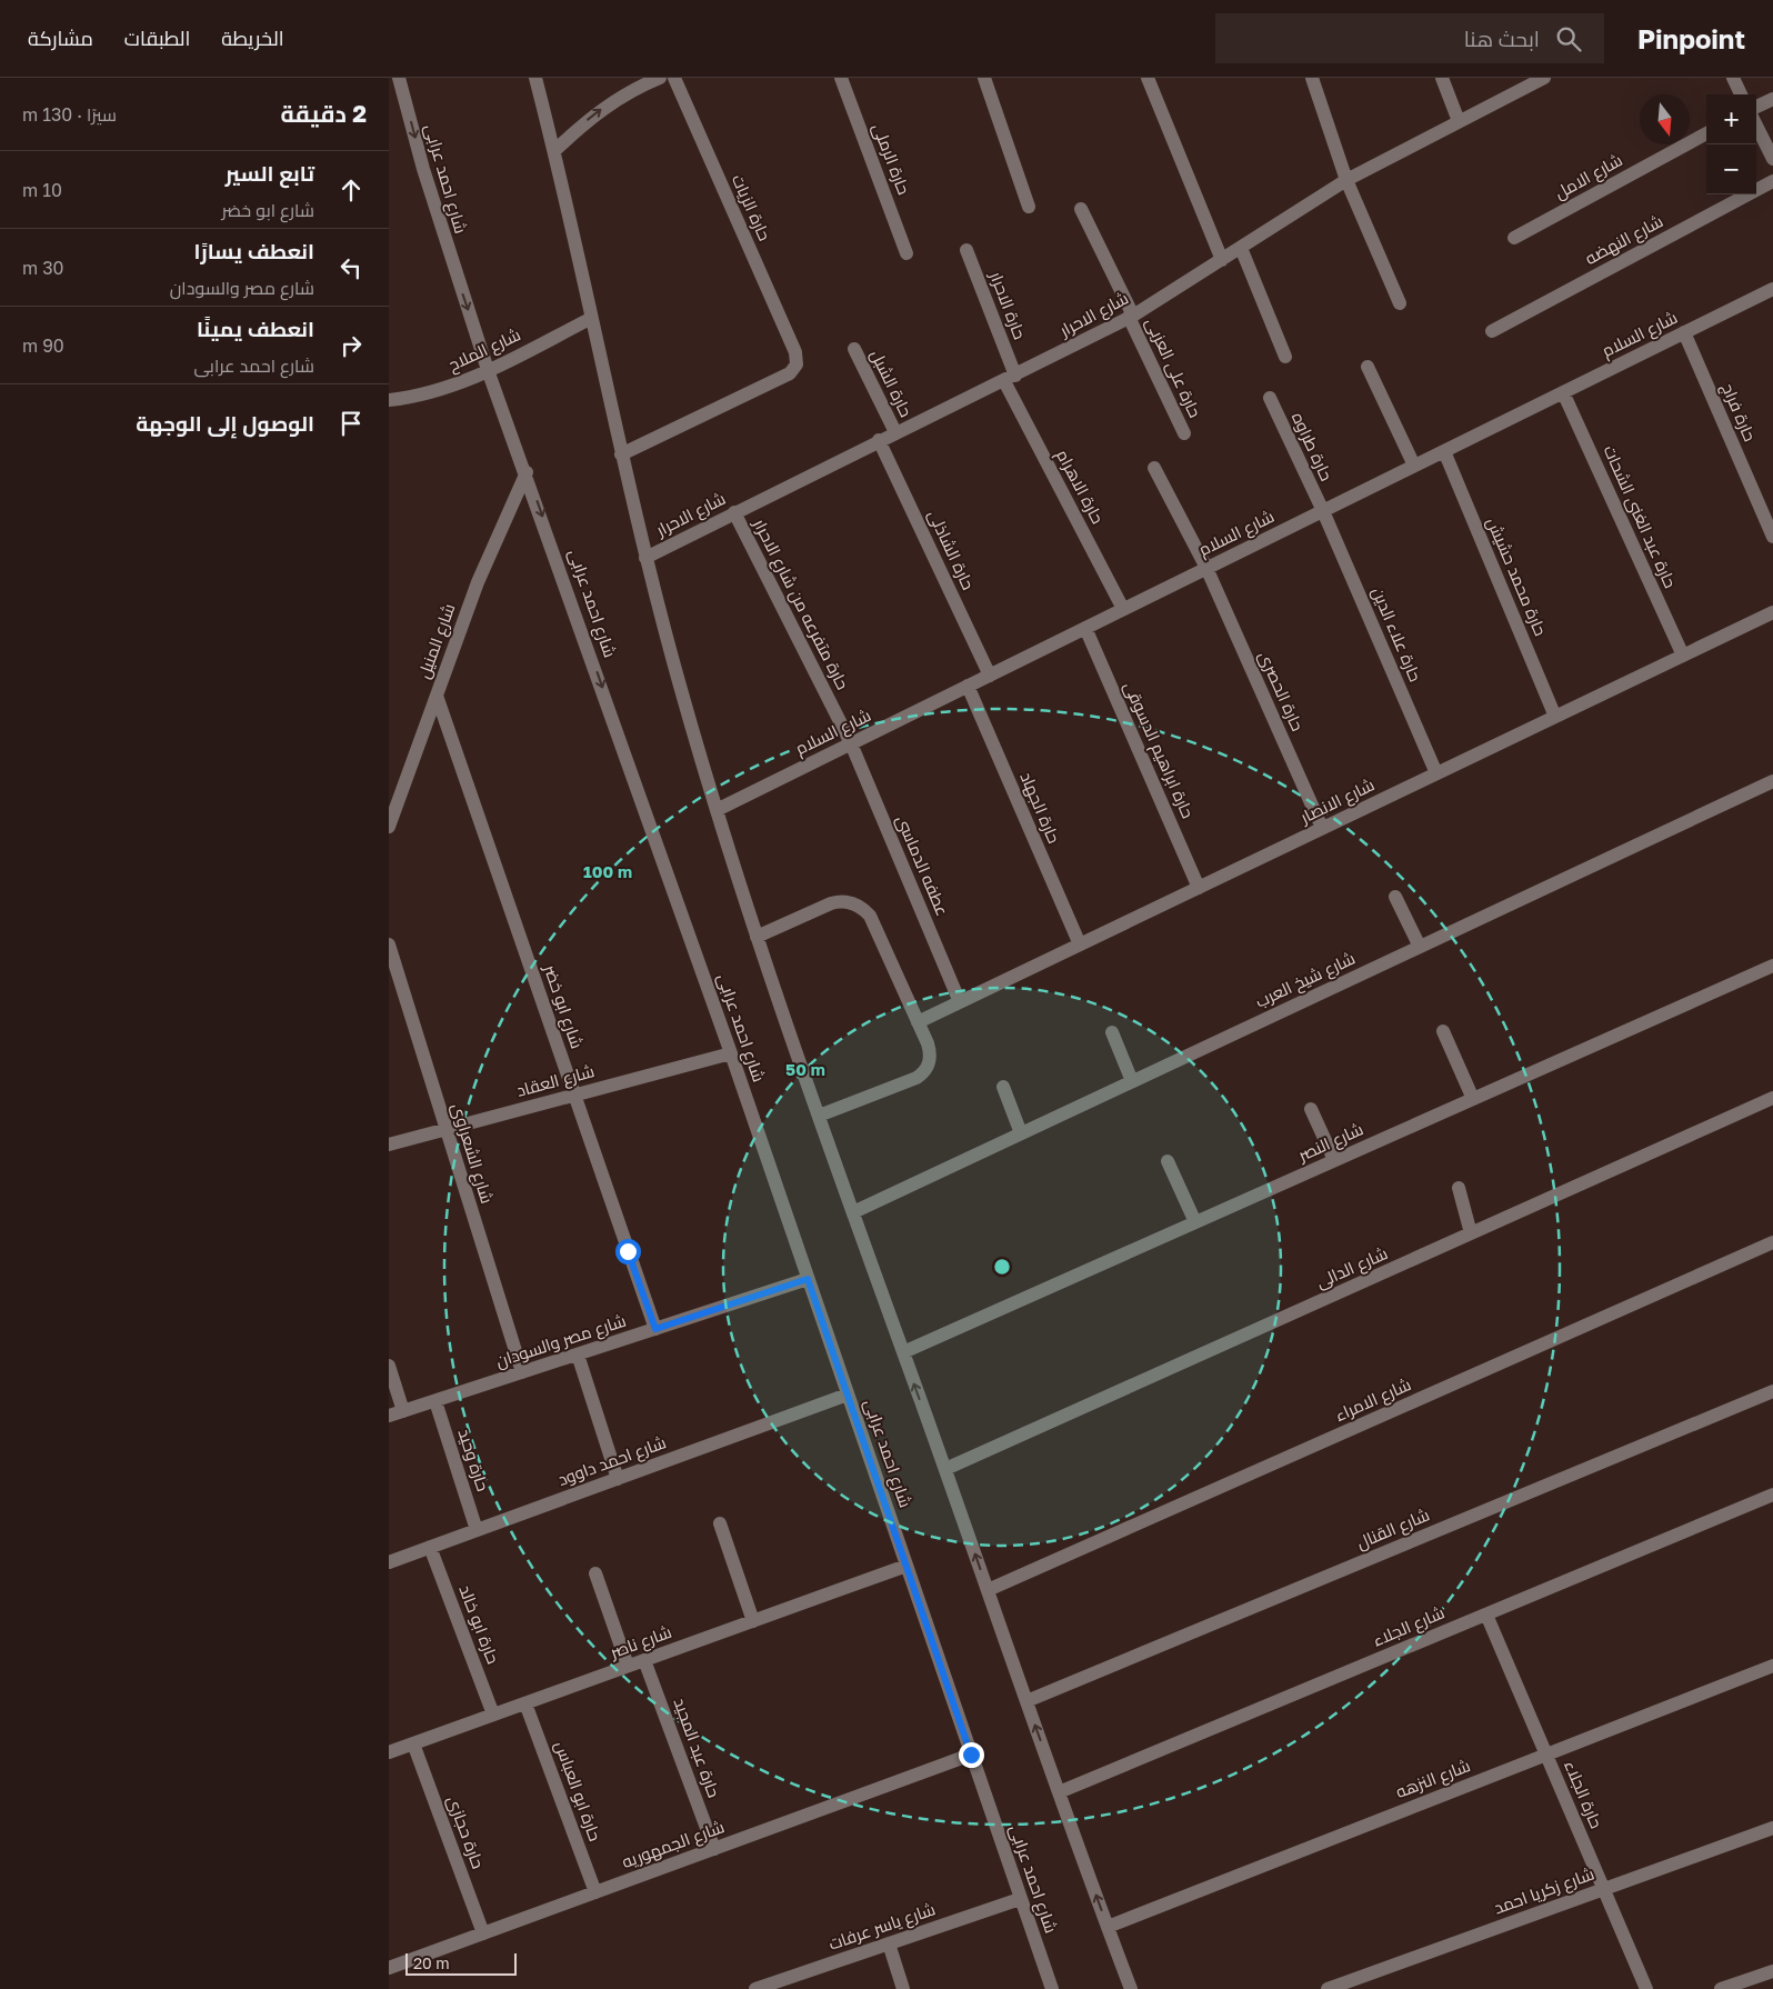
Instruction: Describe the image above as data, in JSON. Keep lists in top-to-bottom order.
{
  "streets": {
    "street": [
      "حارة الرملى",
      "شارع الامل",
      "شارع احمد عرابى",
      "حارة الزيات",
      "شارع النهضه",
      "حارة الاحرار",
      "شارع الاحرار",
      "شارع السلام",
      "شارع الملاح",
      "حارة على العزبى",
      "حارة الشبل",
      "حارة فراج",
      "حارة طراوه",
      "حارة الاهرام",
      "حارة عبد الغنى الشحات",
      "حارة الشاذلى",
      "حارة محمد حشيش",
      "حارة متفرعه من شارع الاحرار",
      "حارة علاء الدين",
      "شارع المنيل",
      "حارة الحصرى",
      "حارة ابراهيم الدسوقى",
      "شارع الانصار",
      "حارة الجهاد",
      "عطفه الدماسى",
      "شارع شيخ العرب",
      "شارع ابو خضر",
      "شارع العقاد",
      "شارع النصر",
      "شارع الشعراوى",
      "شارع الدالى",
      "شارع مصر والسودان",
      "شارع الامراء",
      "حارة وحيد",
      "شارع احمد داوود",
      "شارع القنال",
      "حارة ابو خالد",
      "شارع الجلاء",
      "شارع ناصر",
      "حارة عبد المجيد",
      "شارع النزهه",
      "حارة ابو العباس",
      "حارة الجلاء",
      "حارة حجازى",
      "شارع الجمهوريه",
      "شارع زكريا احمد",
      "شارع ياسر عرفات"
    ]
  },
  "crossings": [
    ["شارع احمد عرابى", "شارع الملاح"],
    ["شارع احمد عرابى", "شارع المنيل"],
    ["شارع احمد عرابى", "شارع العقاد"],
    ["شارع احمد عرابى", "شارع مصر والسودان"],
    ["شارع احمد عرابى", "شارع احمد داوود"],
    ["شارع احمد عرابى", "شارع ناصر"],
    ["شارع احمد عرابى", "شارع الجمهوريه"],
    ["شارع احمد عرابى", "شارع ياسر عرفات"],
    ["حارة الاحرار", "شارع الاحرار"],
    ["حارة الاحرار", "حارة الاهرام"],
    ["شارع الاحرار", "حارة على العزبى"],
    ["شارع الاحرار", "حارة الشبل"],
    ["شارع الاحرار", "حارة الاهرام"],
    ["شارع الاحرار", "حارة الشاذلى"],
    ["شارع الاحرار", "حارة متفرعه من شارع الاحرار"],
    ["شارع السلام", "حارة فراج"],
    ["شارع السلام", "حارة طراوه"],
    ["شارع السلام", "حارة الاهرام"],
    ["شارع السلام", "حارة عبد الغنى الشحات"],
    ["شارع السلام", "حارة الشاذلى"],
    ["شارع السلام", "حارة محمد حشيش"],
    ["شارع السلام", "حارة متفرعه من شارع الاحرار"],
    ["شارع السلام", "حارة علاء الدين"],
    ["شارع السلام", "حارة الحصرى"],
    ["شارع السلام", "حارة ابراهيم الدسوقى"],
    ["شارع السلام", "حارة الجهاد"],
    ["شارع السلام", "عطفه الدماسى"],
    ["حارة طراوه", "حارة علاء الدين"],
    ["حارة عبد الغنى الشحات", "شارع الانصار"],
    ["حارة محمد حشيش", "شارع الانصار"],
    ["حارة متفرعه من شارع الاحرار", "عطفه الدماسى"],
    ["حارة علاء الدين", "شارع الانصار"],
    ["شارع المنيل", "شارع ابو خضر"],
    ["حارة الحصرى", "شارع الانصار"],
    ["حارة ابراهيم الدسوقى", "شارع الانصار"],
    ["شارع الانصار", "حارة الجهاد"],
    ["شارع الانصار", "عطفه الدماسى"],
    ["شارع ابو خضر", "شارع العقاد"],
    ["شارع ابو خضر", "شارع مصر والسودان"],
    ["شارع العقاد", "شارع الشعراوى"],
    ["شارع الشعراوى", "شارع مصر والسودان"],
    ["شارع مصر والسودان", "حارة وحيد"],
    ["حارة وحيد", "شارع احمد داوود"],
    ["شارع احمد داوود", "حارة ابو خالد"],
    ["حارة ابو خالد", "شارع ناصر"],
    ["شارع الجلاء", "حارة الجلاء"],
    ["شارع ناصر", "حارة عبد المجيد"],
    ["شارع ناصر", "حارة ابو العباس"],
    ["شارع ناصر", "حارة حجازى"],
    ["حارة عبد المجيد", "شارع الجمهوريه"],
    ["شارع النزهه", "حارة الجلاء"],
    ["حارة ابو العباس", "شارع الجمهوريه"],
    ["حارة الجلاء", "شارع زكريا احمد"],
    ["حارة حجازى", "شارع الجمهوريه"]
  ],
  "scale_bar": "20 m",
  "north": "bottom",
  "page": {
    "header": "Pinpoint",
    "search": "ابحث هنا",
    "nav": ["الخريطة", "الطبقات", "مشاركة"],
    "heading": ["2 دقيقة", "سيرًا · 130 m"],
    "map_buttons": ["+", "−"],
    "list": [
      ["تابع السير", "شارع ابو خضر", "10 m"],
      ["انعطف يسارًا", "شارع مصر والسودان", "30 m"],
      ["انعطف يمينًا", "شارع احمد عرابى", "90 m"],
      "الوصول إلى الوجهة"
    ],
    "scale": "20 m"
  },
  "rings": ["100 m", "50 m"]
}
